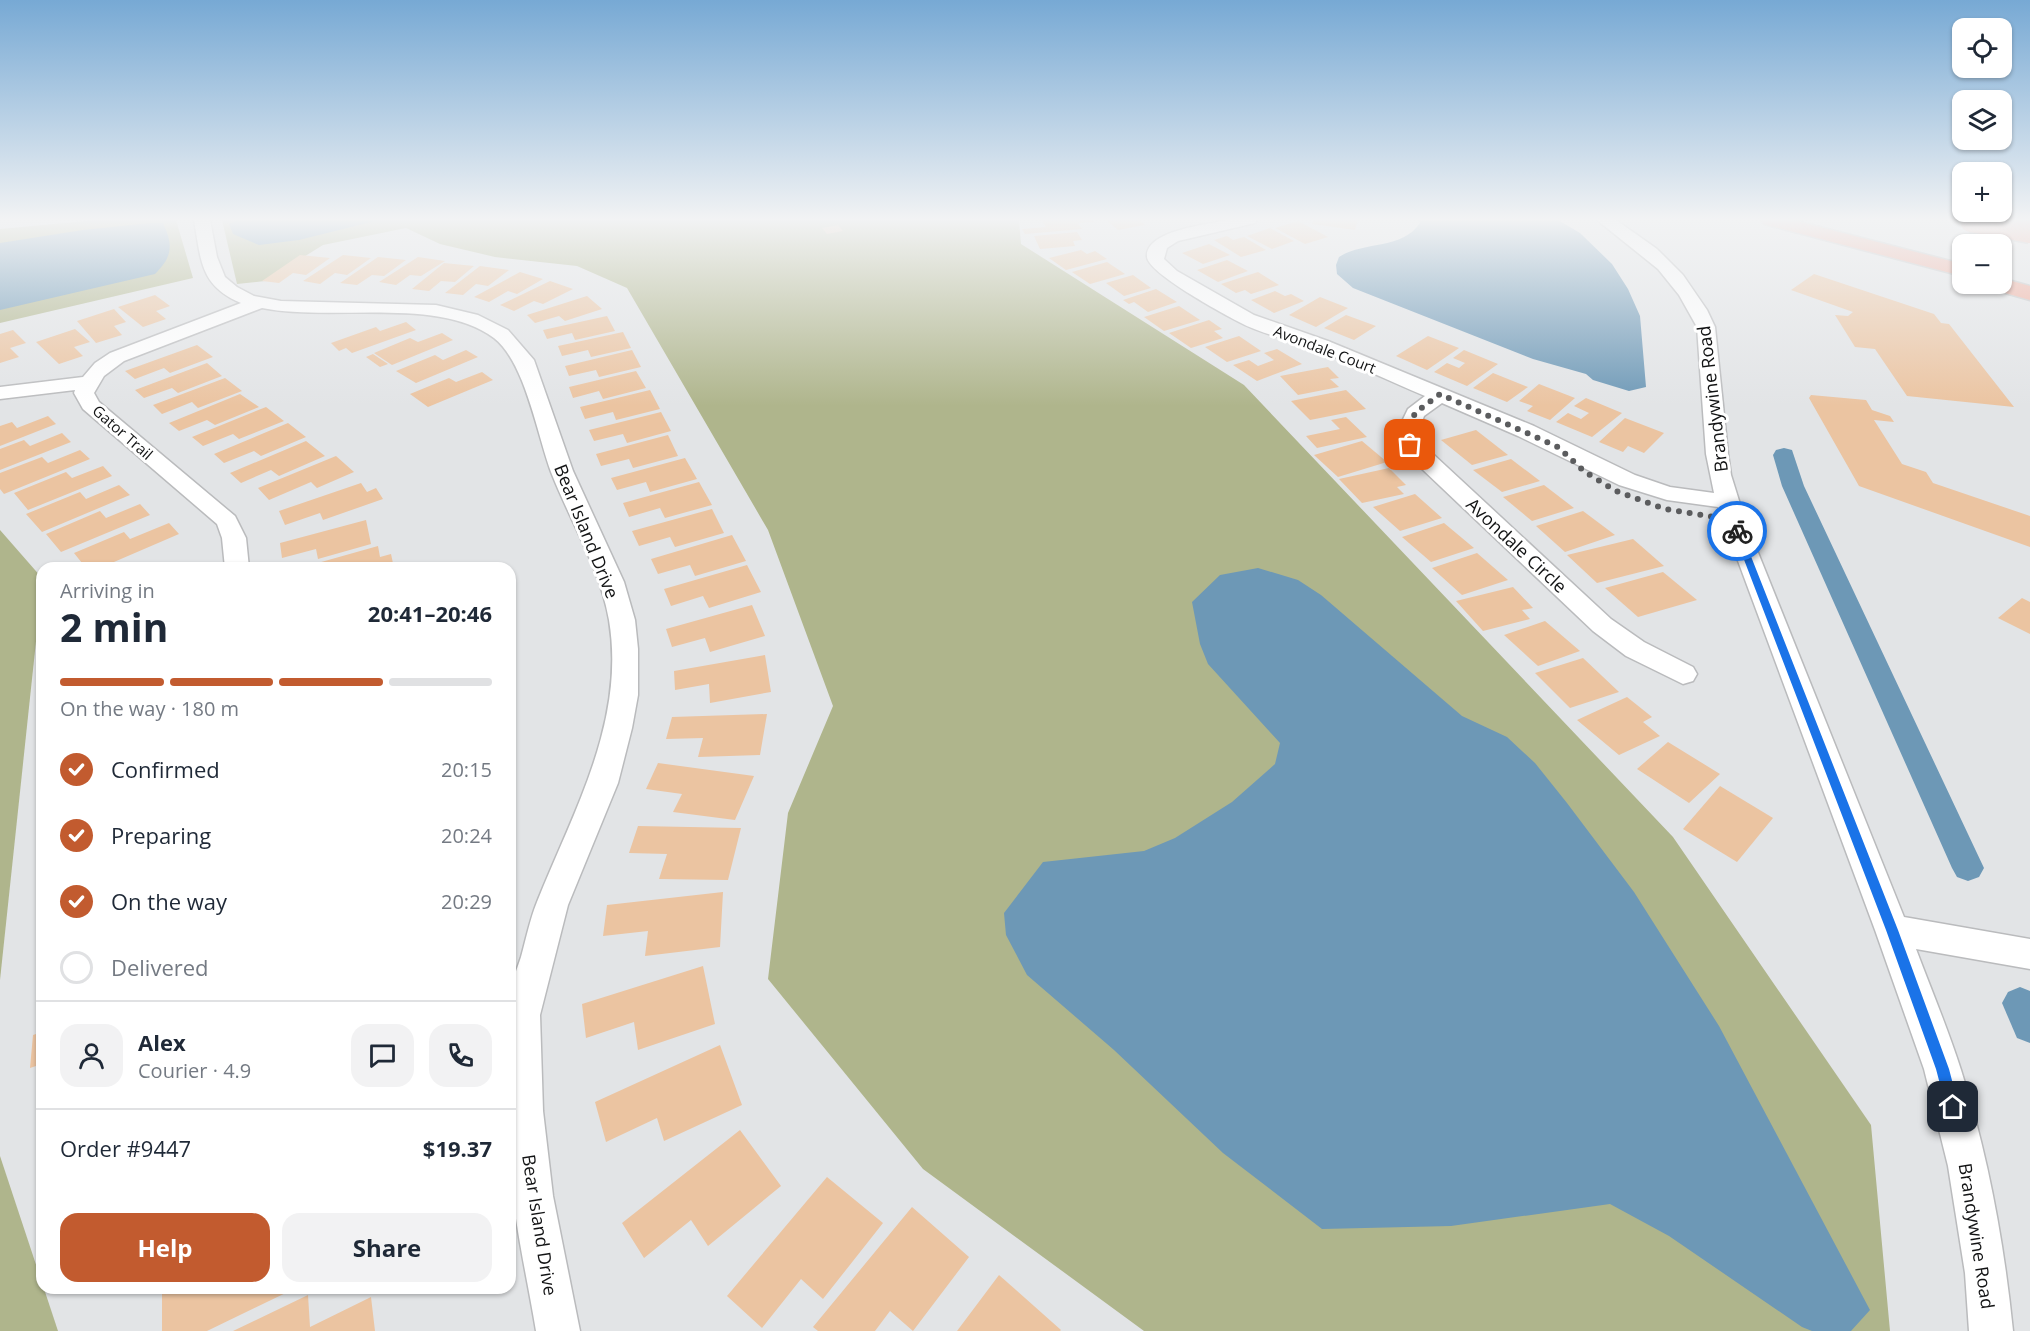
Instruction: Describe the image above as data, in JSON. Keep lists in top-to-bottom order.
{
  "streets": {
    "street": [
      "Avondale Court",
      "Brandywine Road",
      "Gator Trail",
      "Bear Island Drive",
      "Avondale Circle"
    ]
  },
  "crossings": [
    ["Avondale Court", "Avondale Circle"],
    ["Gator Trail", "Bear Island Drive"]
  ],
  "page": {
    "map_buttons": ["+", "−"],
    "heading": ["2 min", "Arriving in", "20:41–20:46"],
    "panel": [
      "Alex",
      "Courier · 4.9",
      "Order #9447",
      "$19.37"
    ],
    "bar": "On the way · 180 m",
    "list": [
      ["Confirmed", "20:15"],
      ["Preparing", "20:24"],
      ["On the way", "20:29"],
      "Delivered"
    ],
    "buttons": ["Help", "Share"]
  }
}
